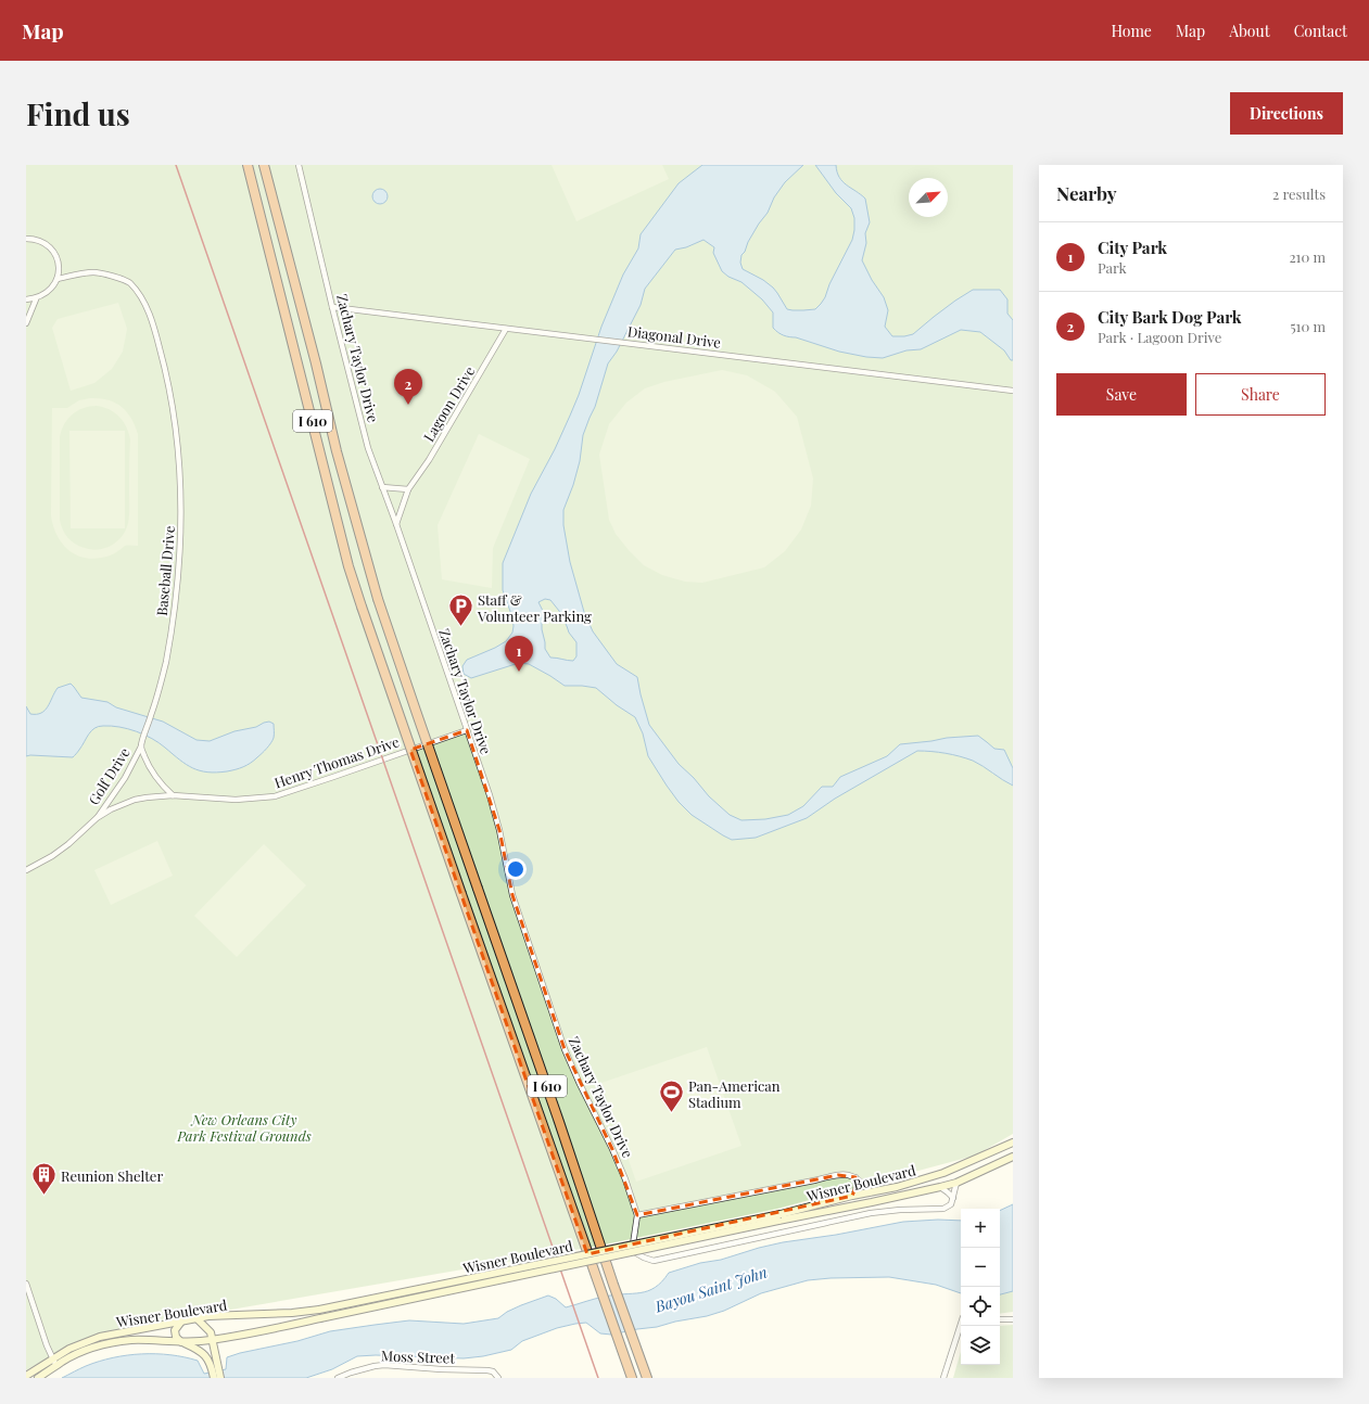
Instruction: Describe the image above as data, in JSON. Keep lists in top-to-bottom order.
{
  "streets": {
    "highway": ["I 610"],
    "street": [
      "Diagonal Drive",
      "Zachary Taylor Drive",
      "Lagoon Drive",
      "Baseball Drive",
      "Henry Thomas Drive",
      "Golf Drive",
      "Wisner Boulevard",
      "Moss Street"
    ]
  },
  "crossings": [
    ["Diagonal Drive", "Zachary Taylor Drive"],
    ["Diagonal Drive", "Lagoon Drive"],
    ["Zachary Taylor Drive", "Lagoon Drive"],
    ["Zachary Taylor Drive", "Henry Thomas Drive"],
    ["Baseball Drive", "Golf Drive"],
    ["Henry Thomas Drive", "Golf Drive"]
  ],
  "water": ["Bayou Saint John"],
  "parks": ["New Orleans City Park Festival Grounds"],
  "places": {
    "parking": ["Staff & Volunteer Parking"],
    "sports": ["Pan-American Stadium"],
    "building": ["Reunion Shelter"]
  },
  "north": "top right",
  "page": {
    "header": "Map",
    "nav": [
      "Home",
      "Map",
      "About",
      "Contact"
    ],
    "buttons": [
      "Directions",
      ["Save", "Share"]
    ],
    "title": "Find us",
    "heading": ["Nearby", "2 results"],
    "list": [
      {
        "mark": "1",
        "name": "City Park",
        "note": "Park",
        "value": "210 m"
      },
      {
        "mark": "2",
        "name": "City Bark Dog Park",
        "note": "Park · Lagoon Drive",
        "value": "510 m"
      }
    ],
    "pins": ["2", "1"],
    "map_buttons": ["+", "−"]
  }
}
